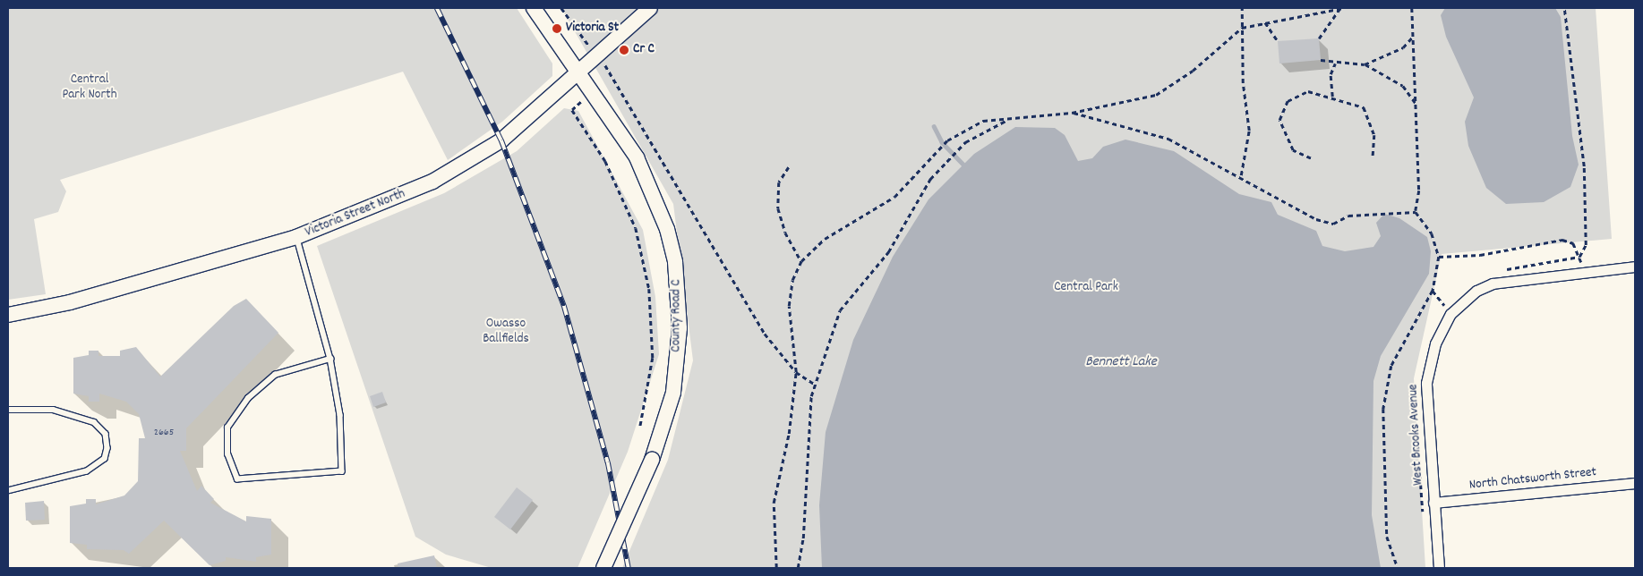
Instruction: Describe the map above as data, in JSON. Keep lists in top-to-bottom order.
{
  "streets": {
    "street": [
      "Victoria Street North",
      "County Road C",
      "West Brooks Avenue",
      "North Chatsworth Street"
    ]
  },
  "crossings": [
    ["Victoria Street North", "County Road C"],
    ["West Brooks Avenue", "North Chatsworth Street"]
  ],
  "water": ["Bennett Lake"],
  "parks": ["Central Park North", "Central Park", "Owasso Ballfields"],
  "places": ["Victoria St", "Cr C"],
  "house_numbers": ["2665"]
}
